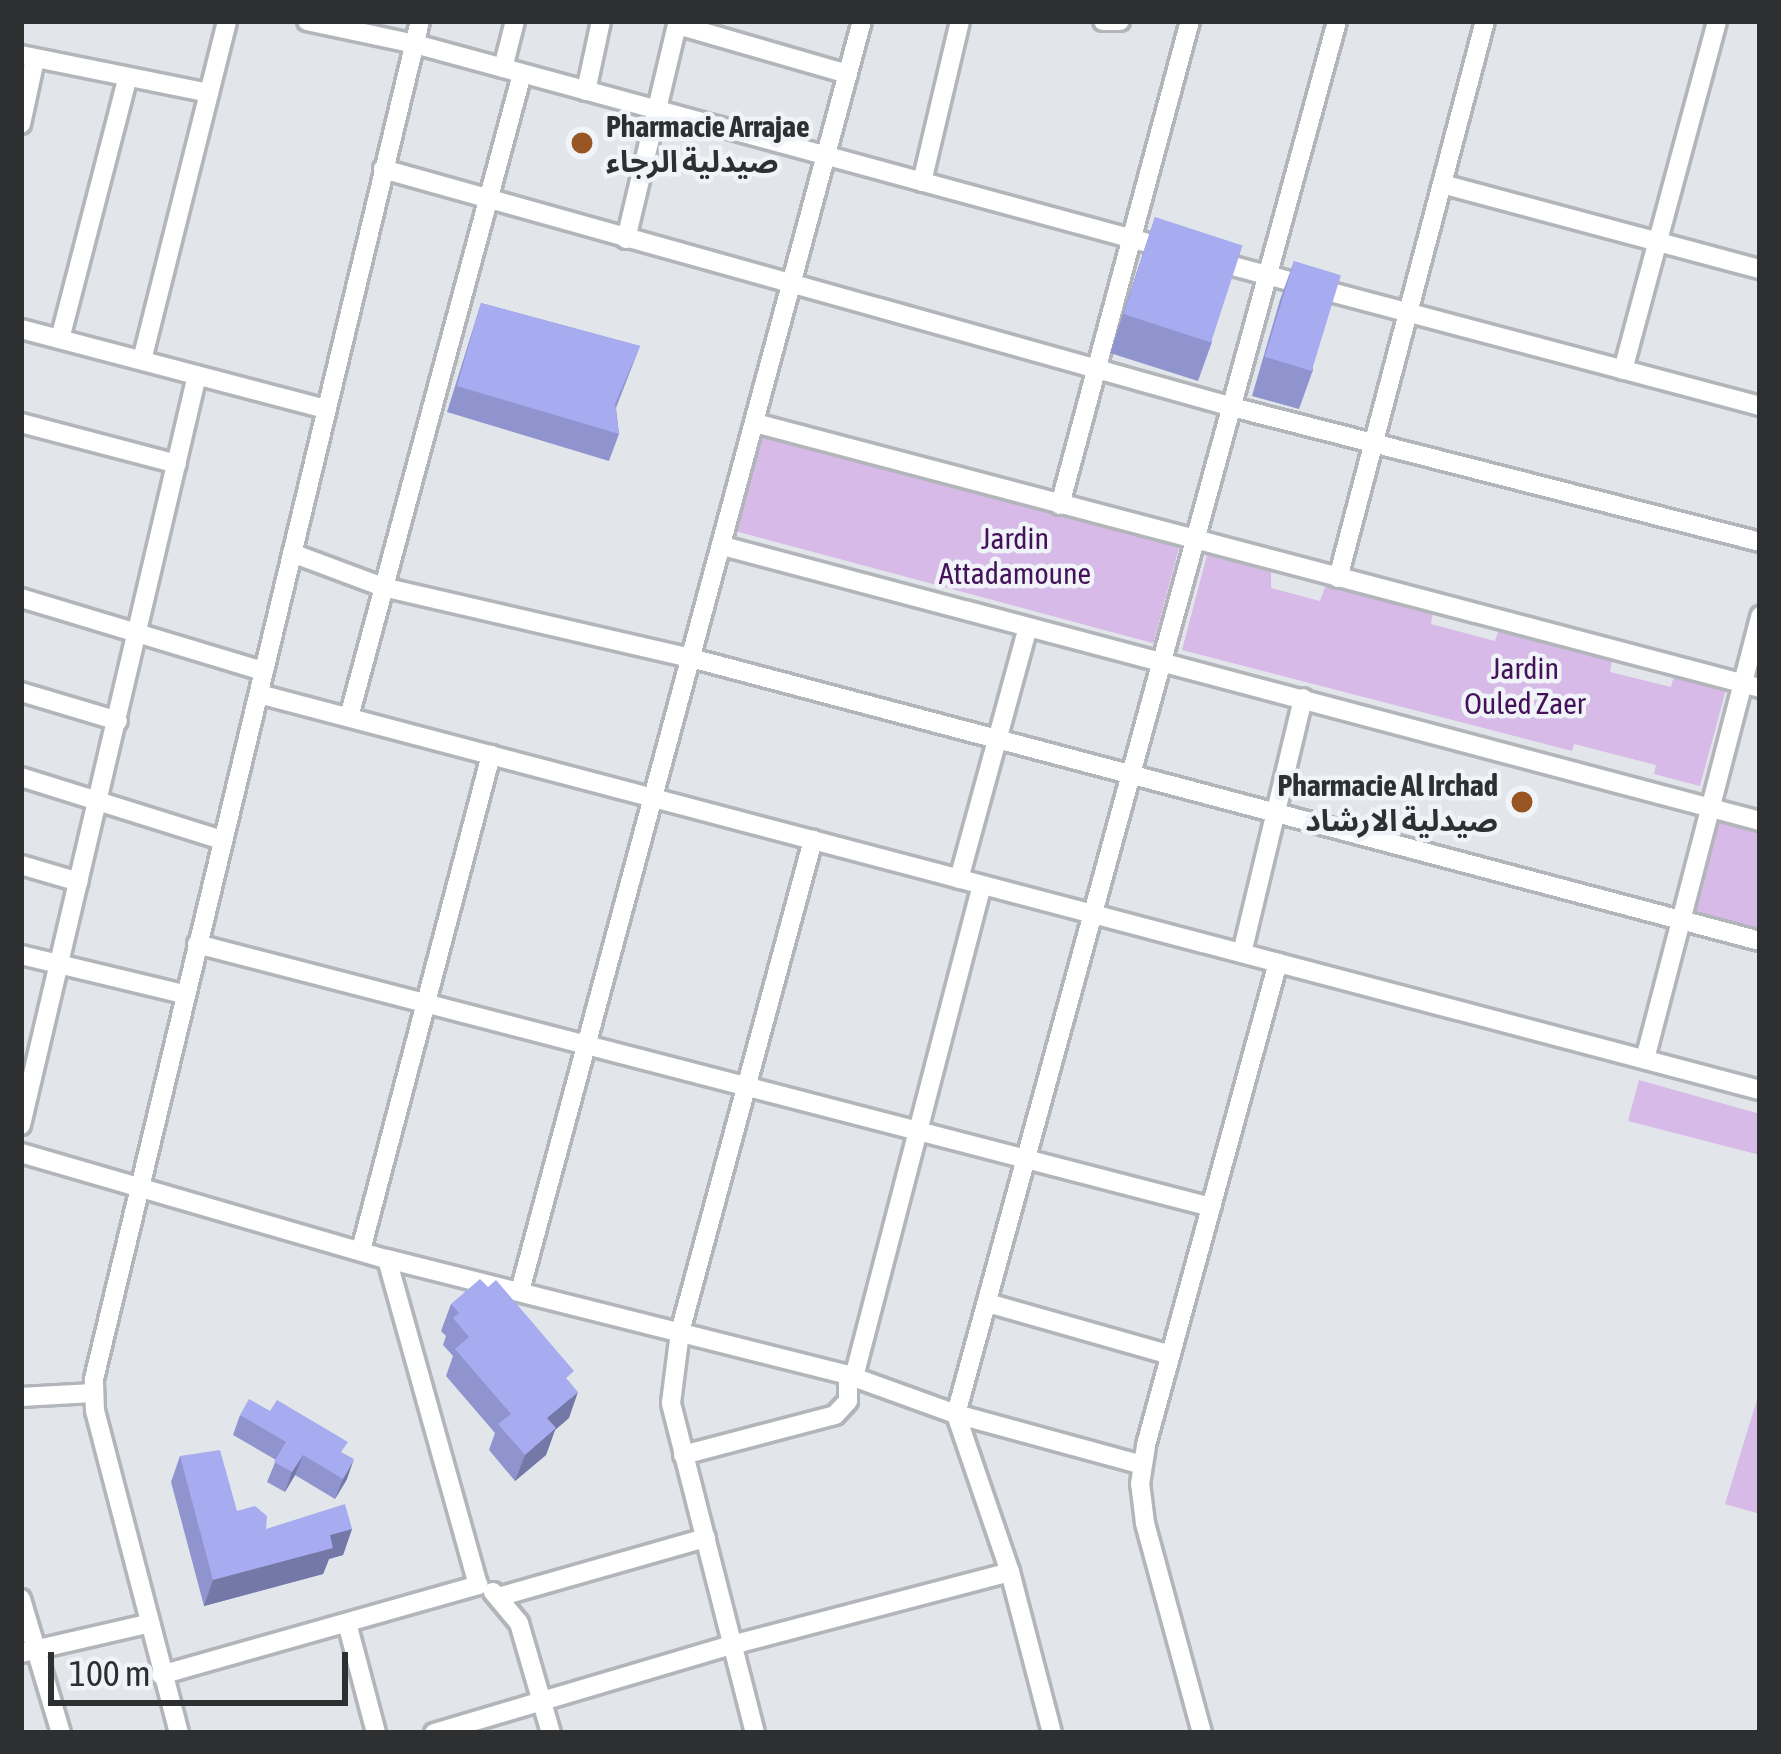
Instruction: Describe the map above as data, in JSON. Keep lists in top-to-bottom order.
{
  "parks": ["Jardin Attadamoune", "Jardin Ouled Zaer"],
  "places": ["Pharmacie Arrajae صيدلية الرجاء", "Pharmacie Al Irchad صيدلية الارشاد"],
  "scale_bar": "100 m"
}
